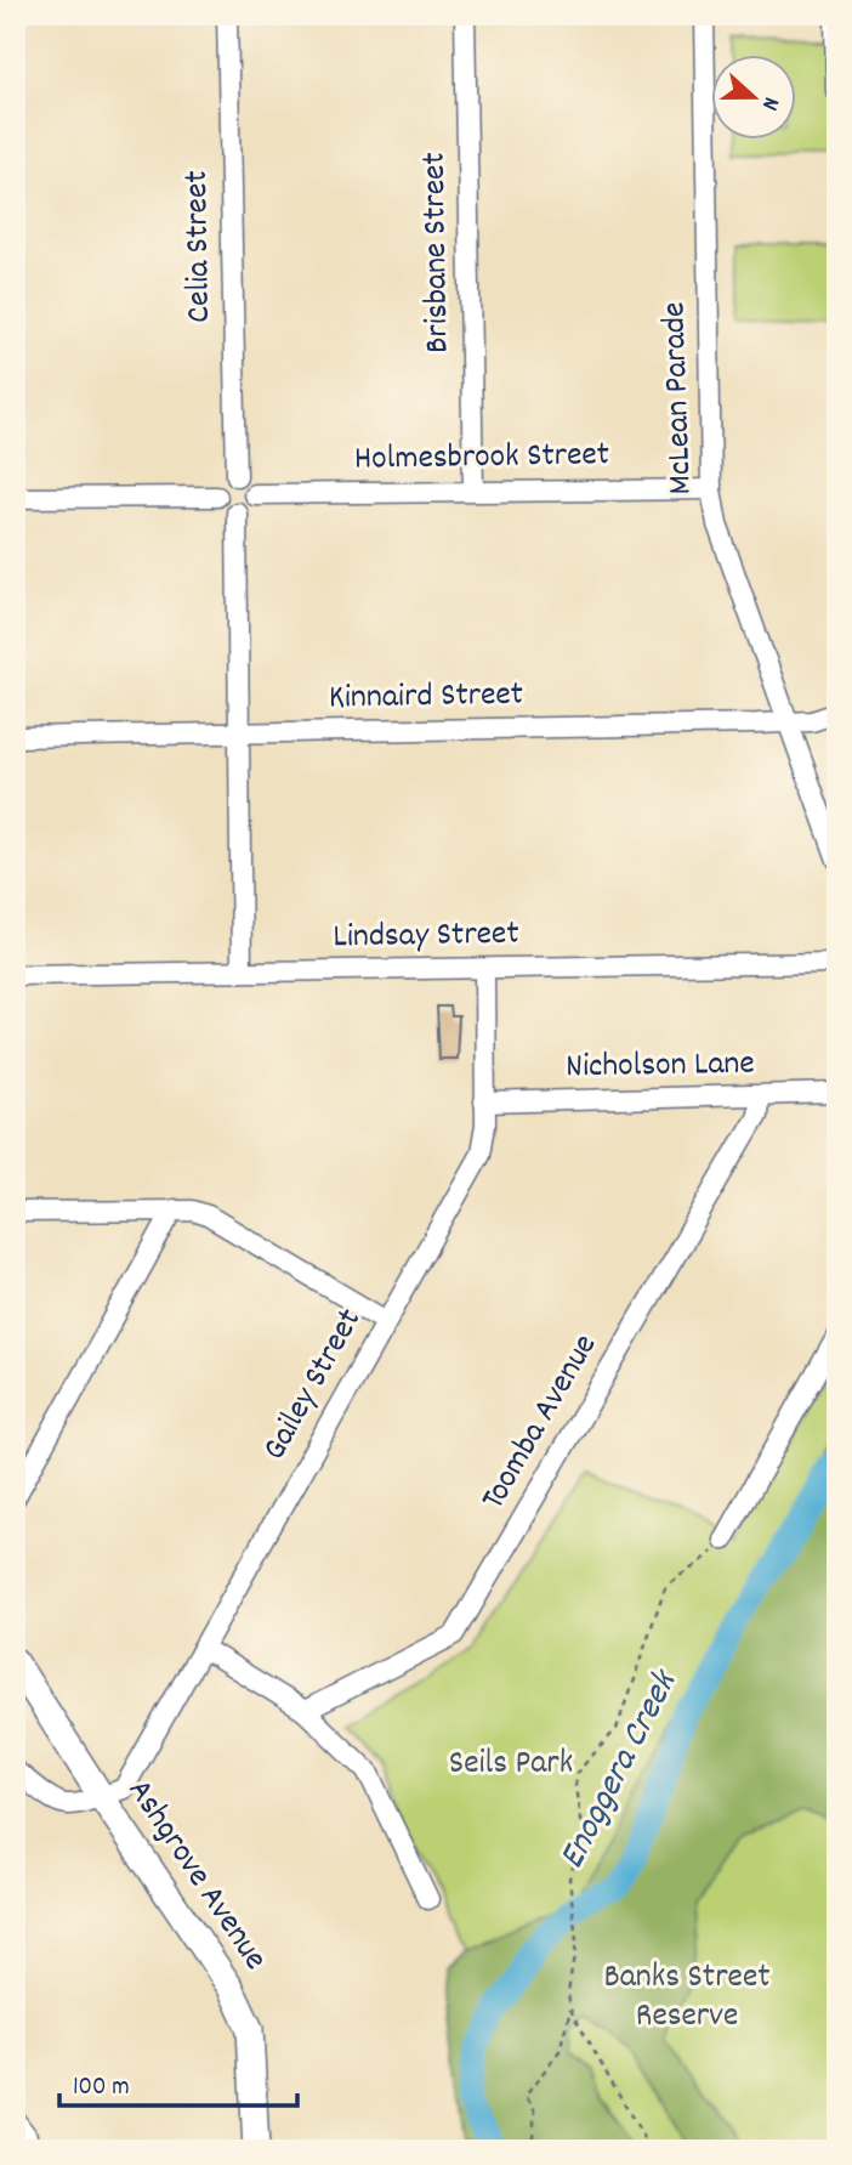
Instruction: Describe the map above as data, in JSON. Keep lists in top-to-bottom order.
{
  "streets": {
    "main road": ["Ashgrove Avenue"],
    "street": [
      "Celia Street",
      "Brisbane Street",
      "McLean Parade",
      "Holmesbrook Street",
      "Kinnaird Street",
      "Lindsay Street",
      "Nicholson Lane",
      "Gailey Street",
      "Toomba Avenue"
    ]
  },
  "crossings": [
    ["Celia Street", "Holmesbrook Street"],
    ["Brisbane Street", "Holmesbrook Street"],
    ["McLean Parade", "Holmesbrook Street"],
    ["McLean Parade", "Kinnaird Street"],
    ["Lindsay Street", "Gailey Street"],
    ["Nicholson Lane", "Gailey Street"],
    ["Nicholson Lane", "Toomba Avenue"],
    ["Gailey Street", "Ashgrove Avenue"]
  ],
  "water": ["Enoggera Creek"],
  "parks": ["Seils Park", "Banks Street Reserve"],
  "scale_bar": "100 m",
  "north": "right"
}
